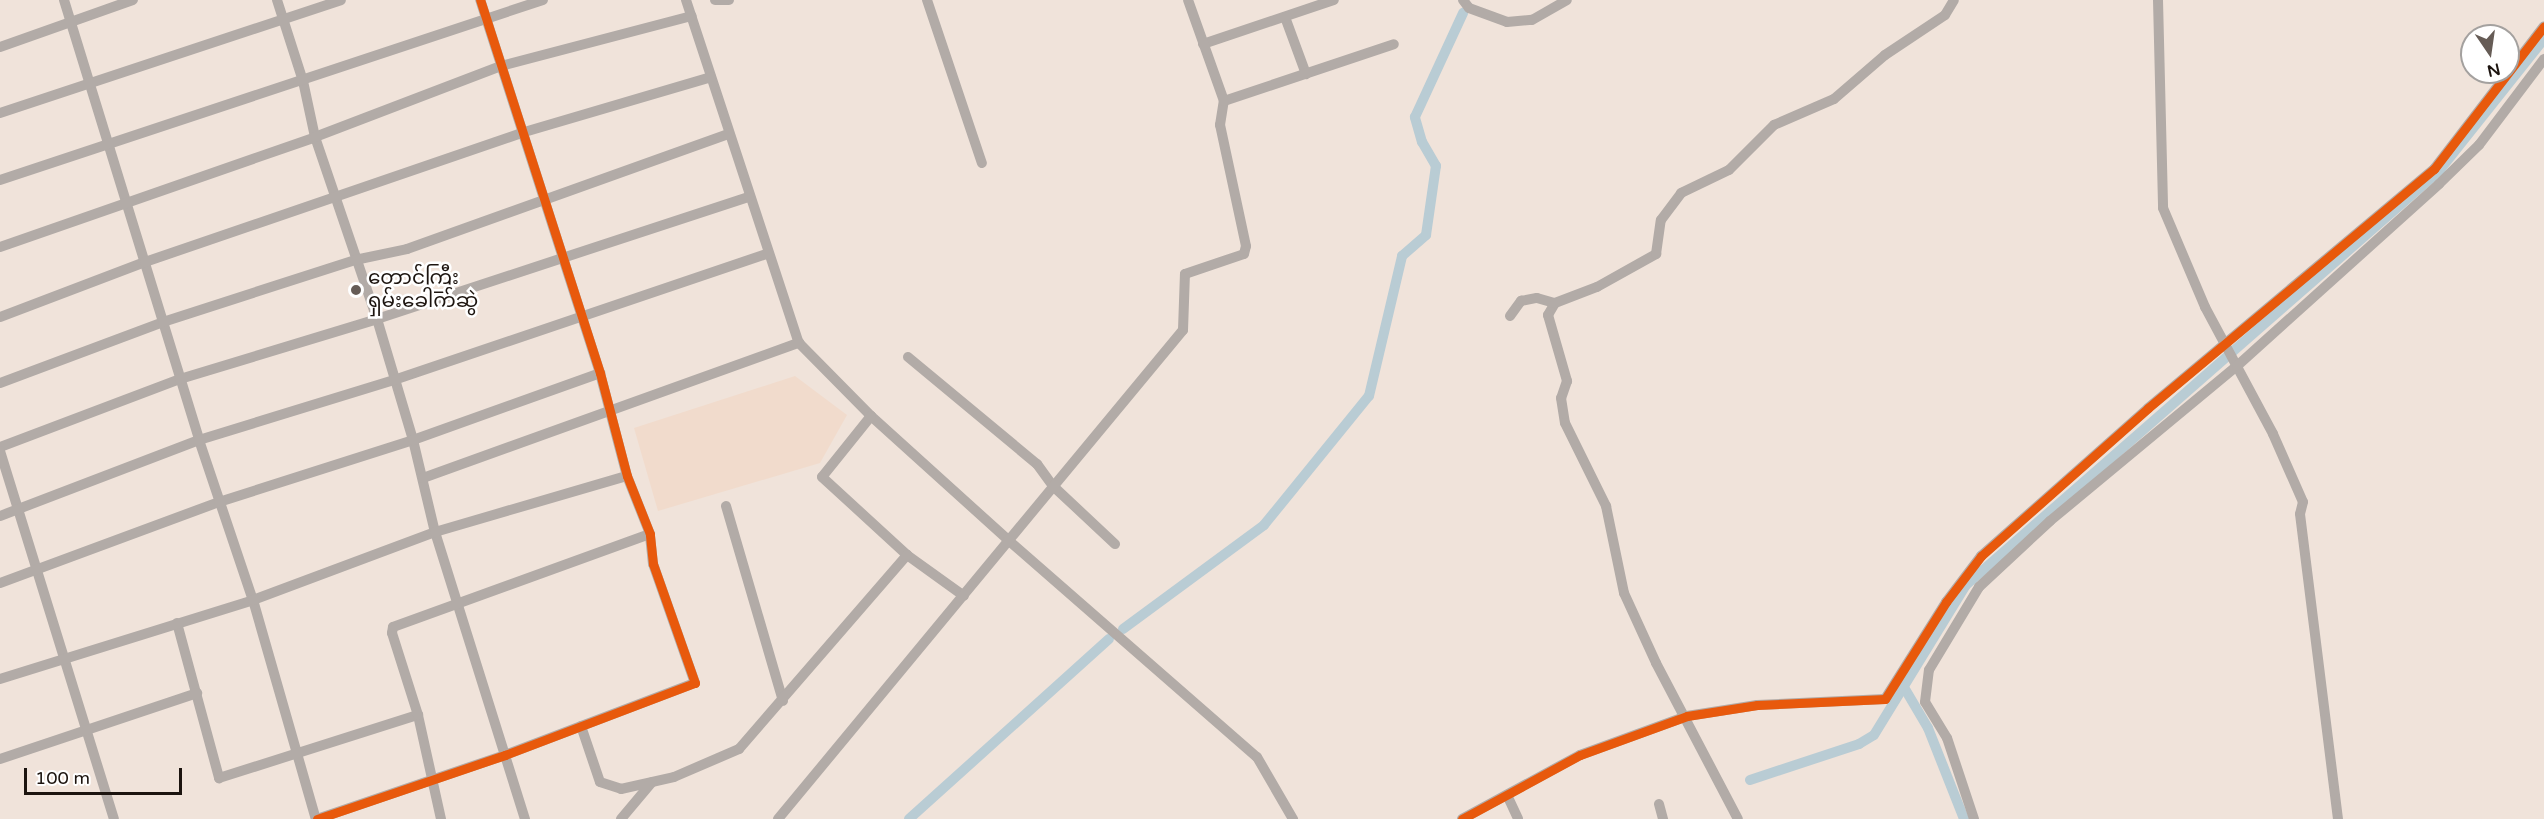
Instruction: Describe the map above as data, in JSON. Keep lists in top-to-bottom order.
{
  "places": ["တောင်ကြီး ရှမ်းခေါက်ဆွဲ"],
  "scale_bar": "100 m",
  "north": "bottom"
}
